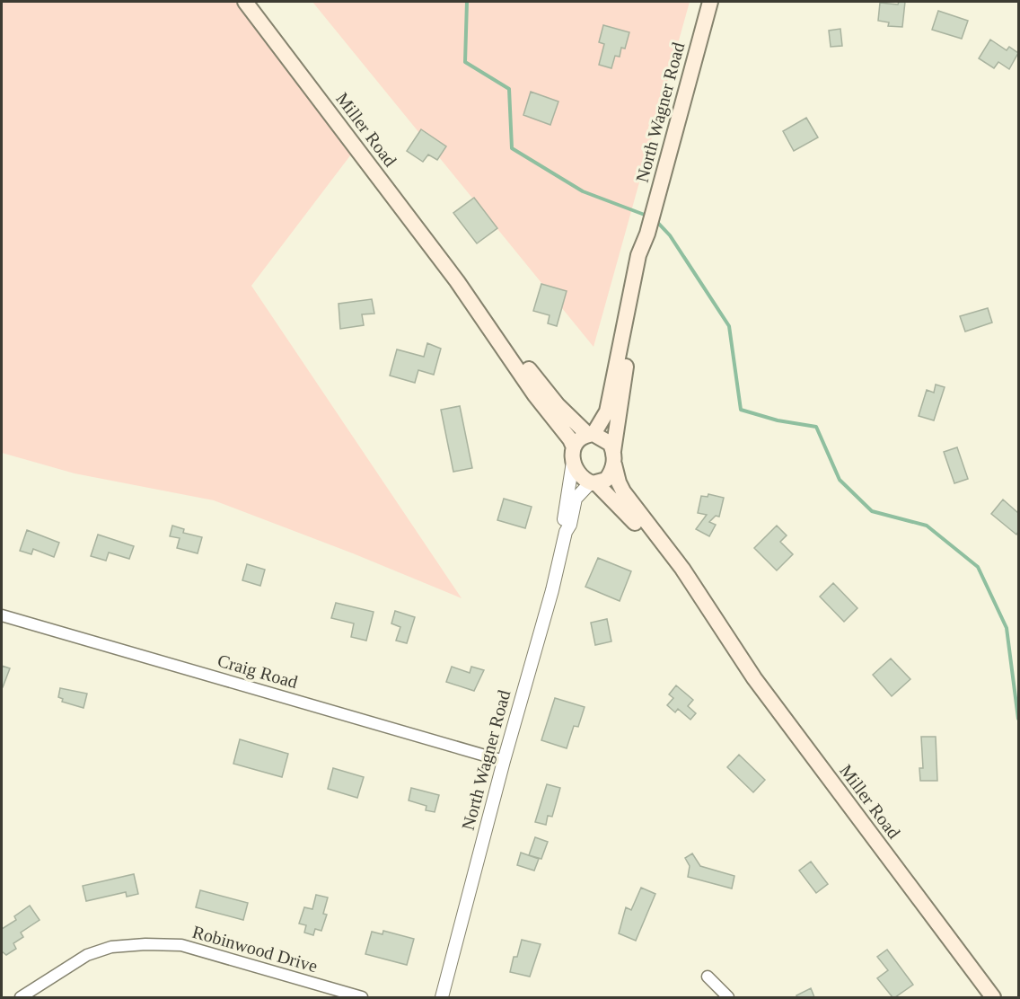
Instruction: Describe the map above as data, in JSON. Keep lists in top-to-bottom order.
{
  "streets": {
    "main road": ["North Wagner Road", "Miller Road"],
    "street": ["Craig Road", "Robinwood Drive"]
  },
  "crossings": [
    ["North Wagner Road", "Miller Road"],
    ["North Wagner Road", "Craig Road"]
  ]
}
